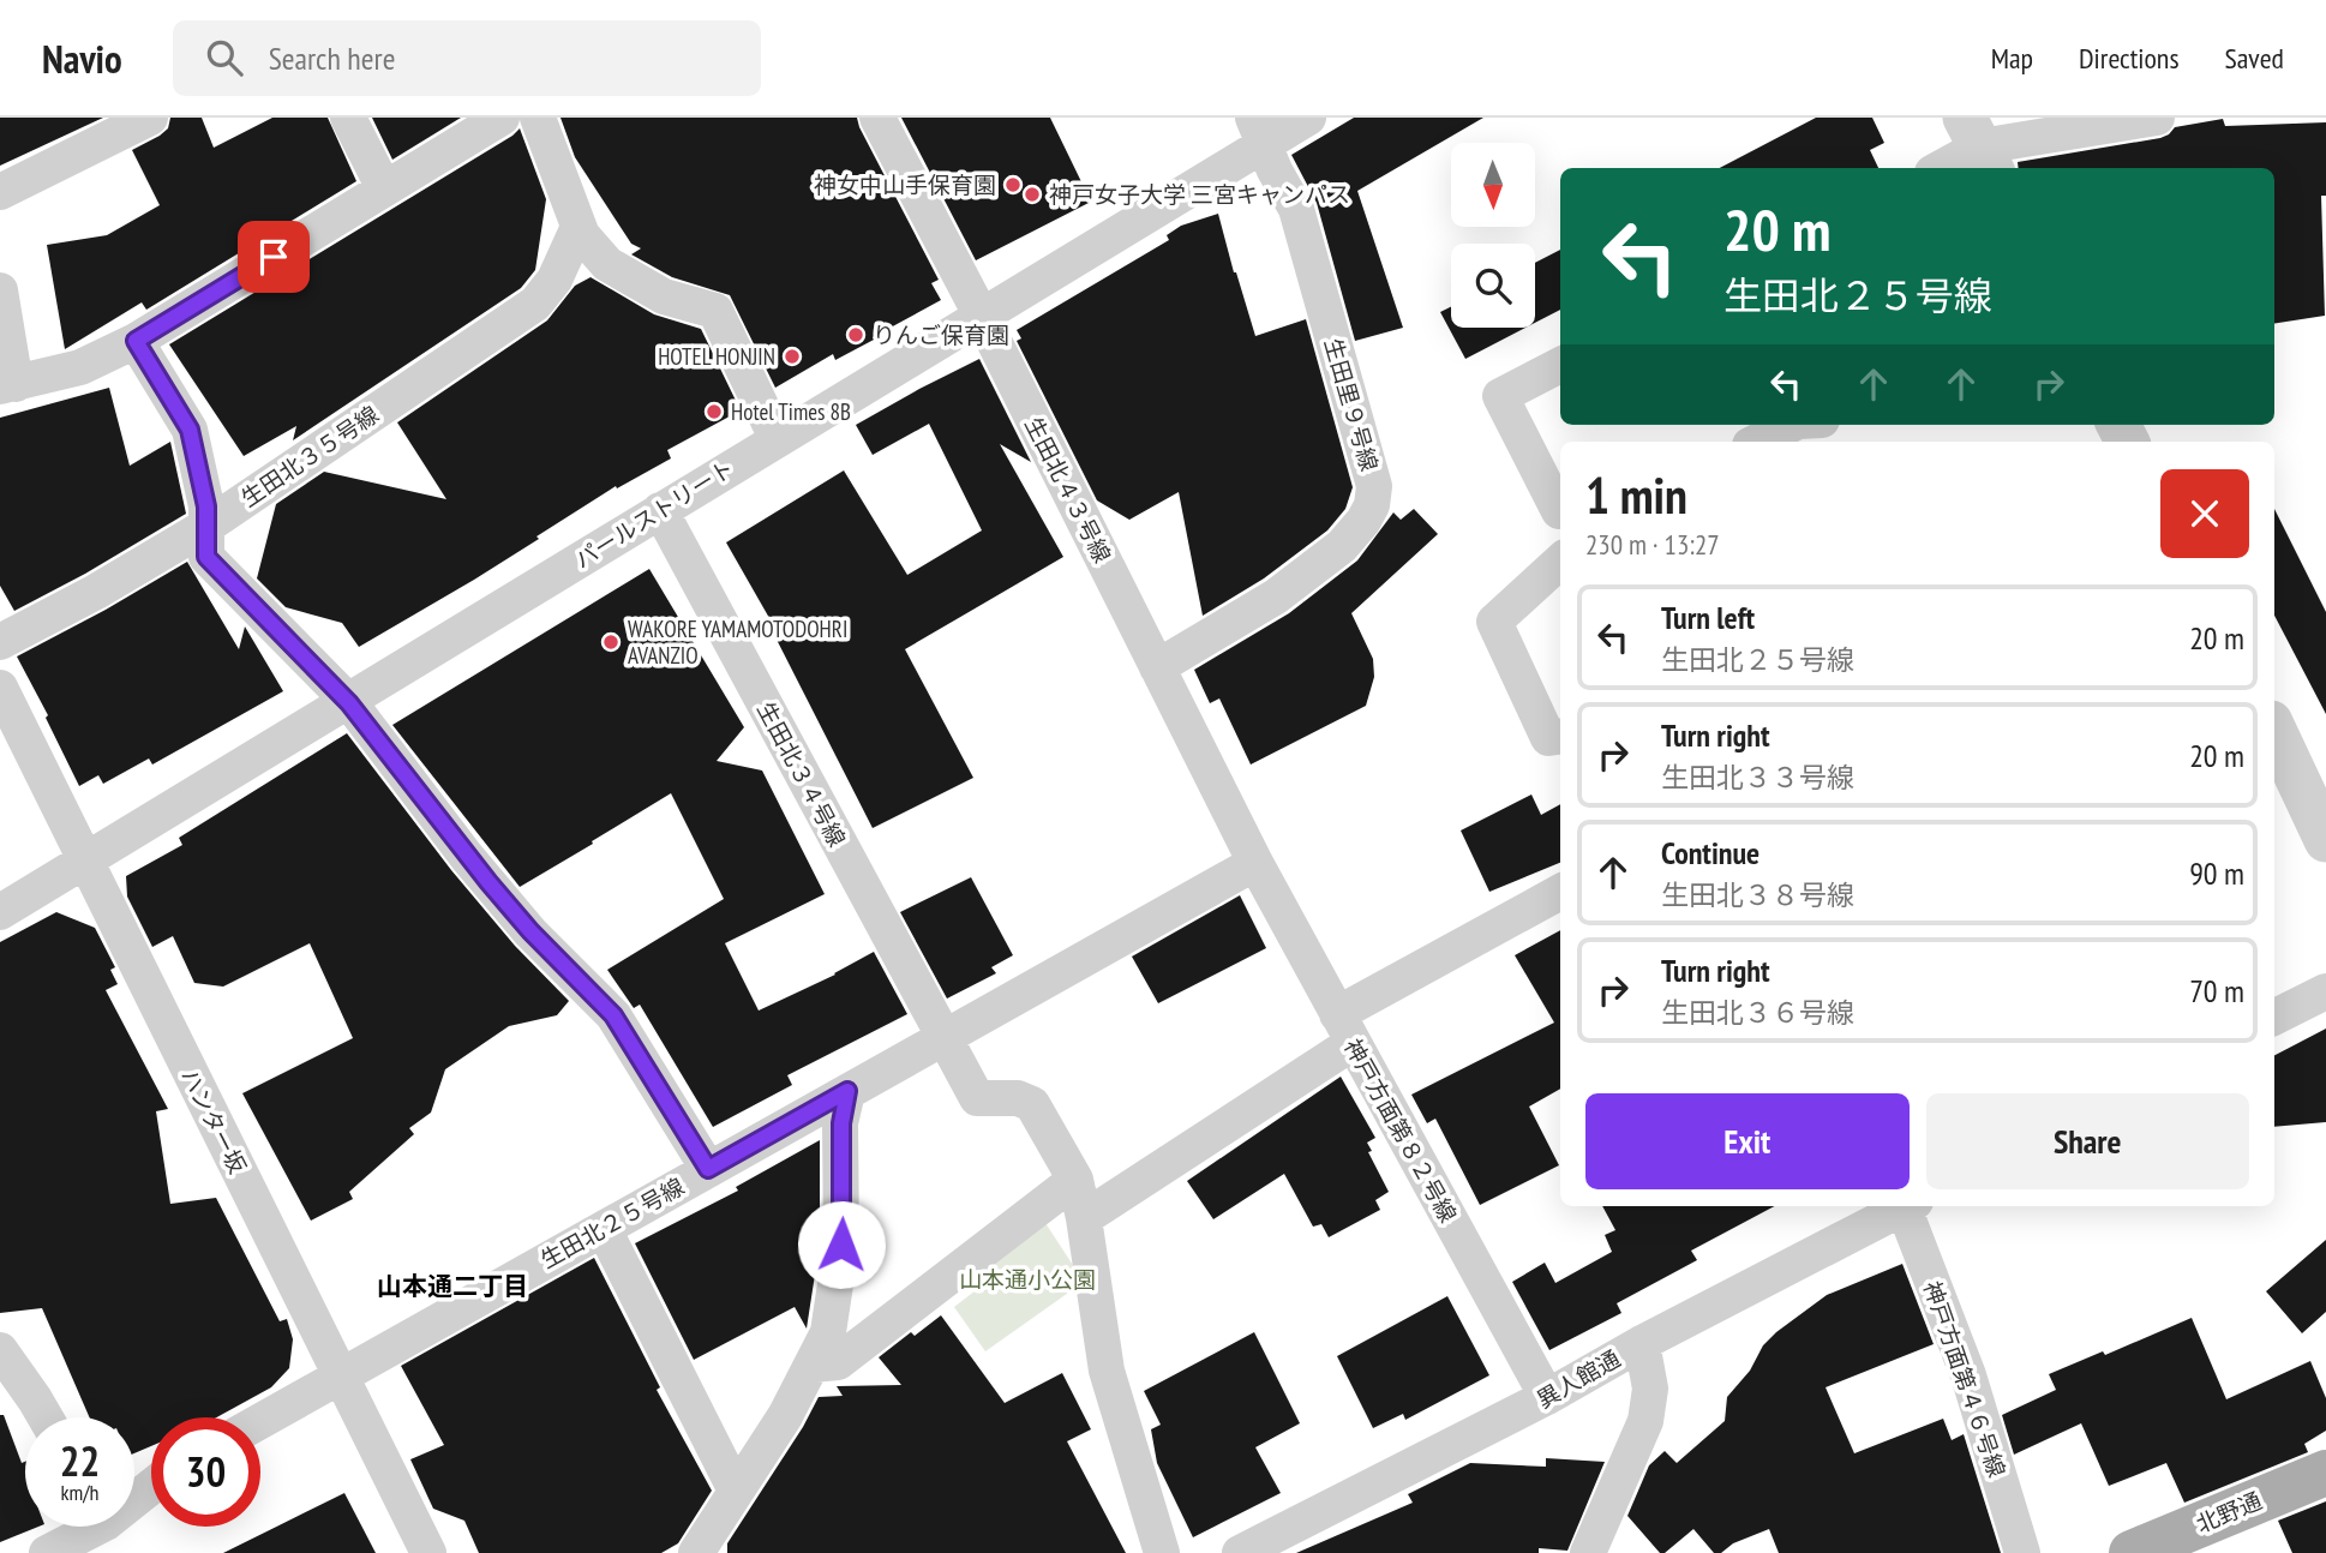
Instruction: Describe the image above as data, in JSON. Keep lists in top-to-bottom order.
{
  "streets": {
    "main road": ["北野通"],
    "street": [
      "生田里９号線",
      "生田北３５号線",
      "生田北４３号線",
      "パールストリート",
      "生田北３４号線",
      "ハンター坂",
      "神戸方面第８２号線",
      "生田北２５号線",
      "異人館通",
      "神戸方面第４６号線"
    ]
  },
  "crossings": [
    ["生田里９号線", "生田北４３号線"],
    ["生田里９号線", "パールストリート"],
    ["生田北４３号線", "パールストリート"],
    ["生田北４３号線", "神戸方面第８２号線"],
    ["生田北４３号線", "生田北２５号線"],
    ["パールストリート", "生田北３４号線"],
    ["パールストリート", "ハンター坂"],
    ["生田北３４号線", "生田北２５号線"],
    ["ハンター坂", "生田北２５号線"],
    ["神戸方面第８２号線", "生田北２５号線"],
    ["神戸方面第８２号線", "異人館通"]
  ],
  "districts": ["山本通二丁目"],
  "parks": ["山本通小公園"],
  "places": [
    "神女中山手保育園",
    "神戸女子大学 三宮キャンパス",
    "りんご保育園",
    "HOTEL HONJIN",
    "Hotel Times 8B",
    "WAKORE YAMAMOTODOHRI AVANZIO"
  ],
  "north": "bottom",
  "page": {
    "header": "Navio",
    "search": "Search here",
    "nav": ["Map", "Directions", "Saved"],
    "turn": ["20 m", "生田北２５号線"],
    "heading": ["1 min", "230 m · 13:27"],
    "list": [
      {
        "name": "Turn left",
        "note": "生田北２５号線",
        "value": "20 m"
      },
      {
        "name": "Turn right",
        "note": "生田北３３号線",
        "value": "20 m"
      },
      {
        "name": "Continue",
        "note": "生田北３８号線",
        "value": "90 m"
      },
      {
        "name": "Turn right",
        "note": "生田北３６号線",
        "value": "70 m"
      }
    ],
    "buttons": ["Exit", "Share"],
    "speed": "22 km/h",
    "limit": "30"
  }
}
